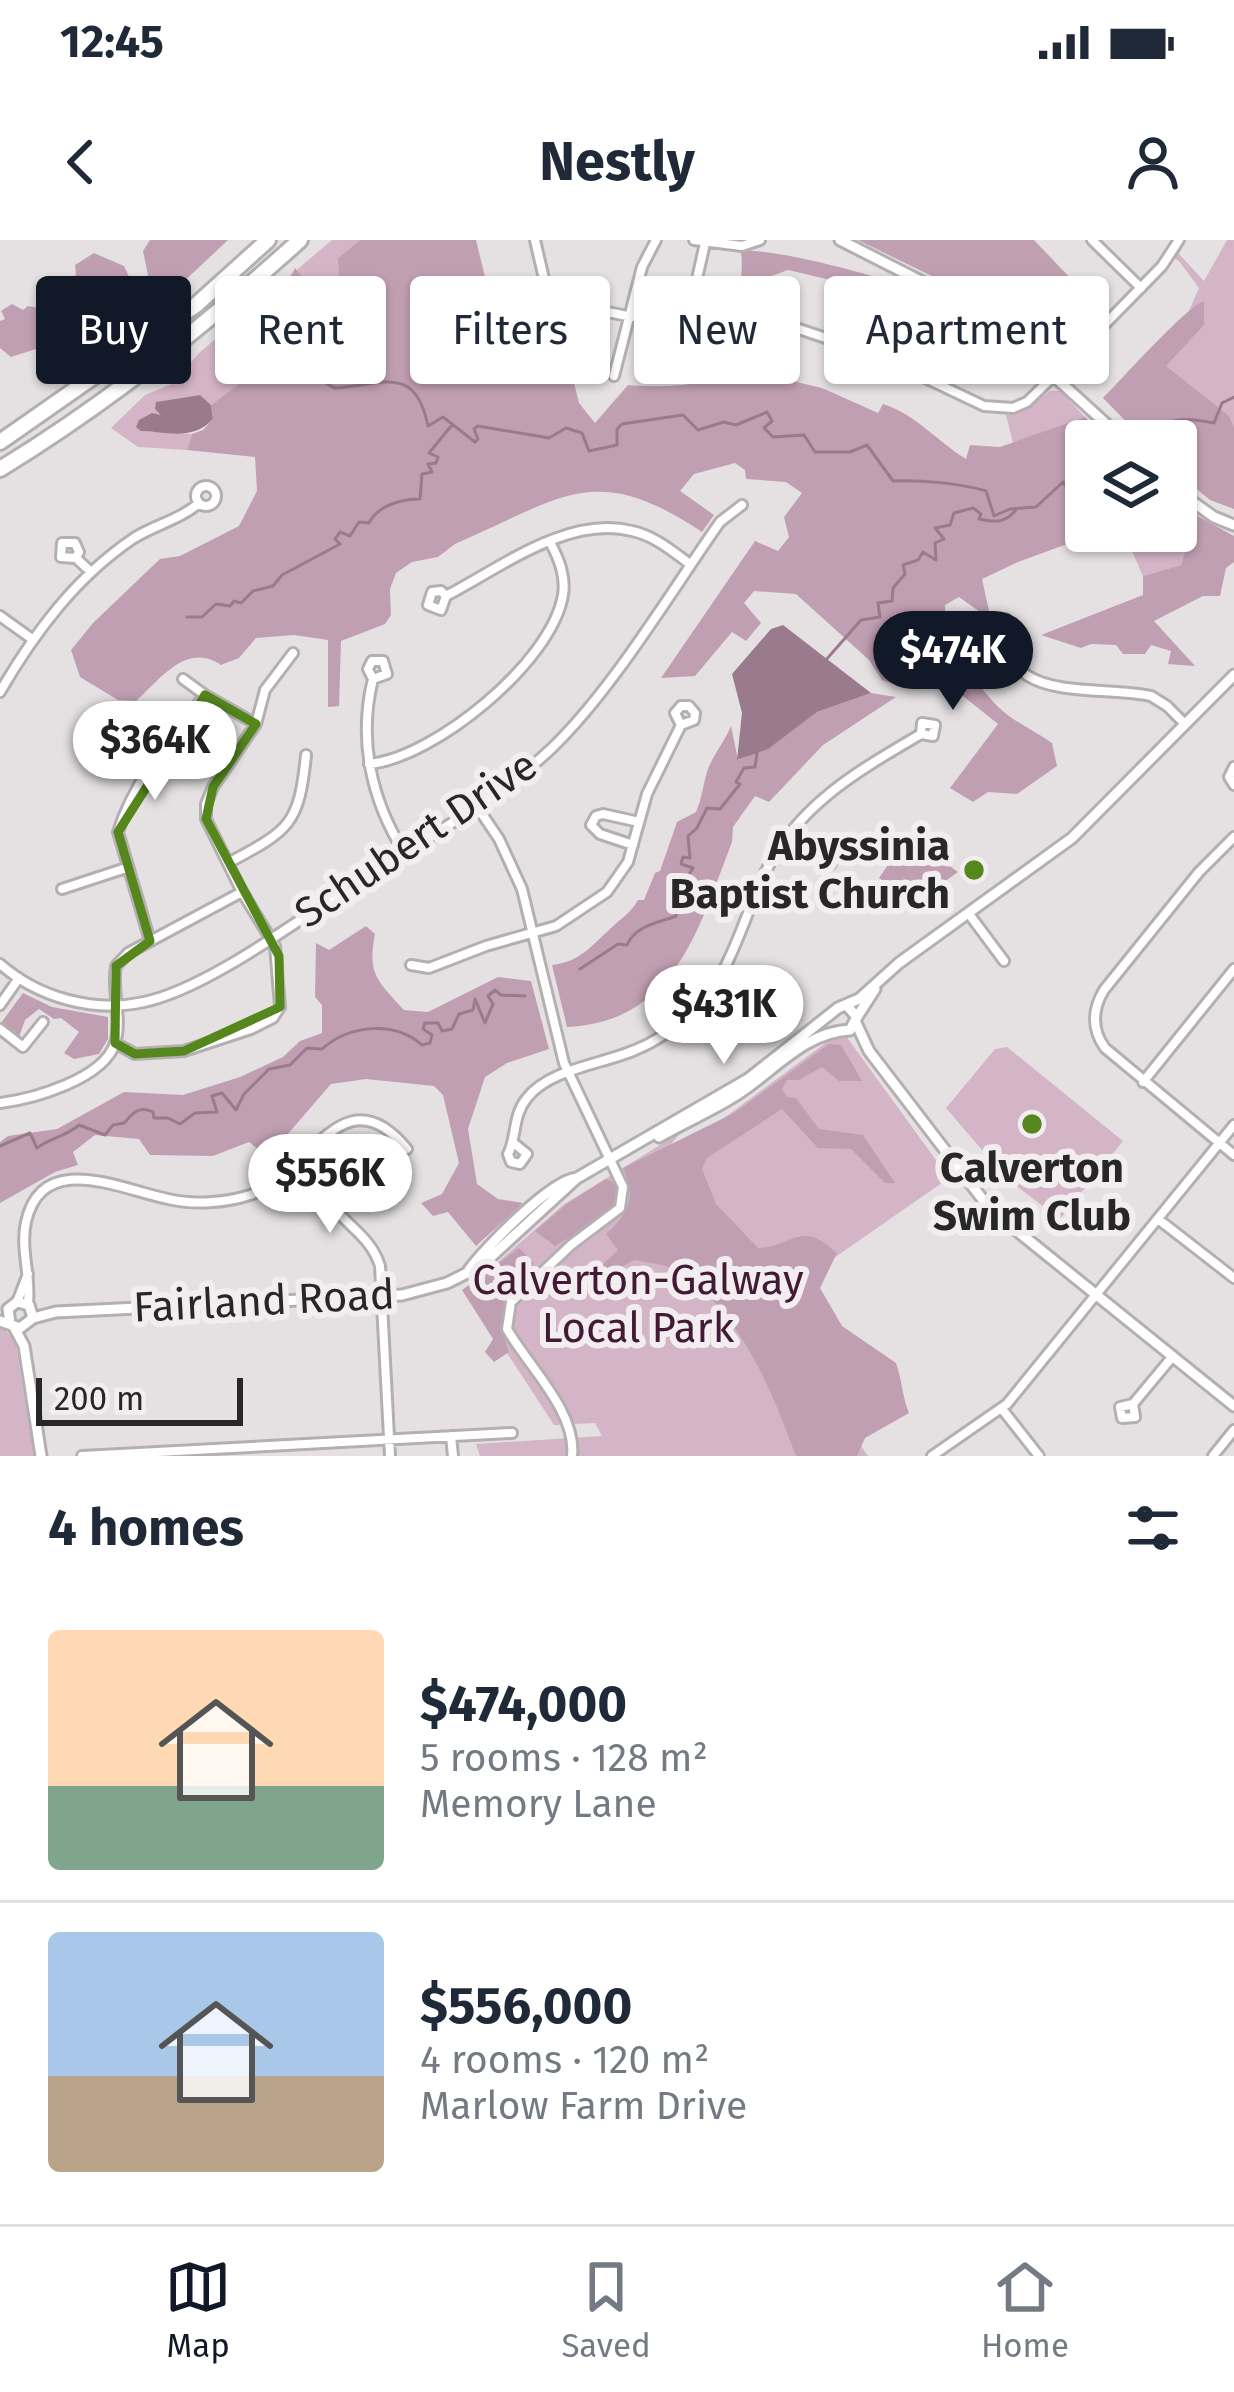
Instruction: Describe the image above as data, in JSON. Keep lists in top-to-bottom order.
{
  "streets": {
    "main road": ["Fairland Road"],
    "street": ["Schubert Drive"]
  },
  "parks": ["Calverton-Galway Local Park"],
  "places": ["Abyssinia Baptist Church", "Calverton Swim Club"],
  "scale_bar": "200 m",
  "page": {
    "status": "12:45",
    "header": "Nestly",
    "chip": [
      "Buy",
      "Rent",
      "Filters",
      "New",
      "Apartment"
    ],
    "price": [
      "$474K",
      "$364K",
      "$431K",
      "$556K"
    ],
    "scale": "200 m",
    "heading": "4 homes",
    "list": [
      {
        "name": "$474,000",
        "note": "5 rooms · 128 m² · Memory Lane"
      },
      {
        "name": "$556,000",
        "note": "4 rooms · 120 m² · Marlow Farm Drive"
      }
    ],
    "tabs": ["Map", "Saved", "Home"]
  }
}
